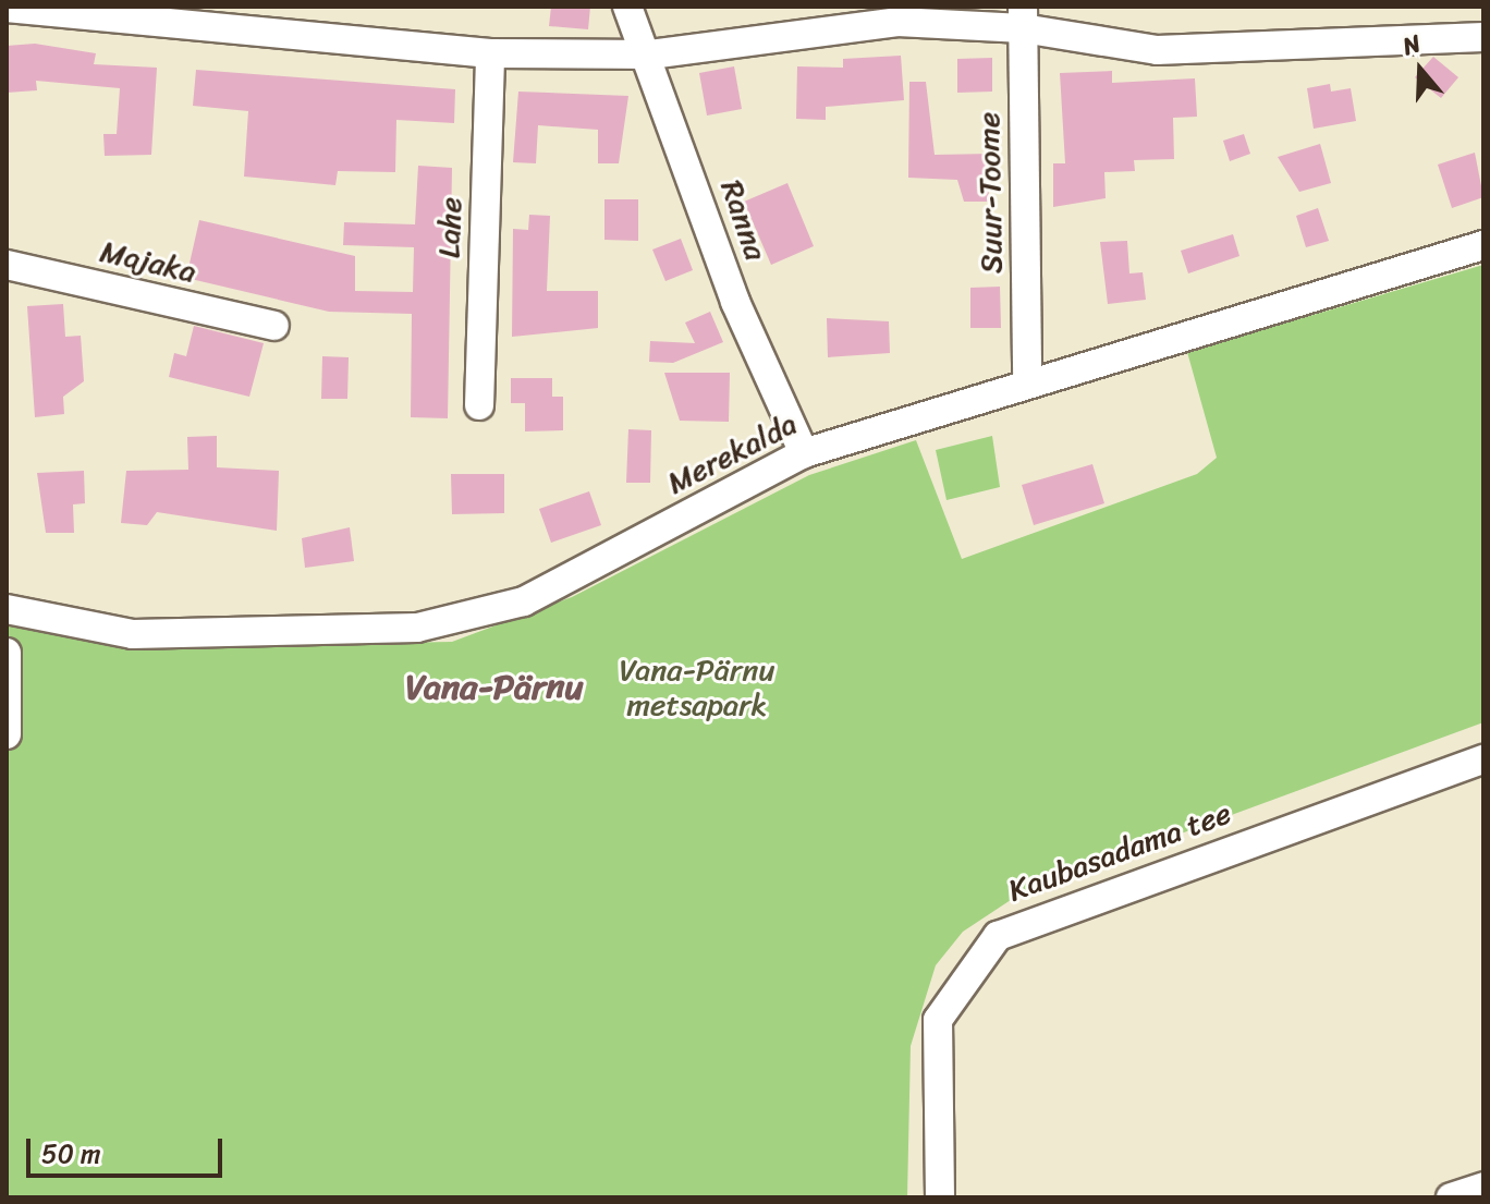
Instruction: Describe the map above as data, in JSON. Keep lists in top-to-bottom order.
{
  "streets": {
    "street": [
      "Suur-Toome",
      "Ranna",
      "Lahe",
      "Majaka",
      "Merekalda",
      "Kaubasadama tee"
    ]
  },
  "crossings": [
    ["Suur-Toome", "Merekalda"],
    ["Ranna", "Merekalda"]
  ],
  "districts": ["Vana-Pärnu"],
  "parks": ["Vana-Pärnu metsapark"],
  "scale_bar": "50 m",
  "north": "top"
}
